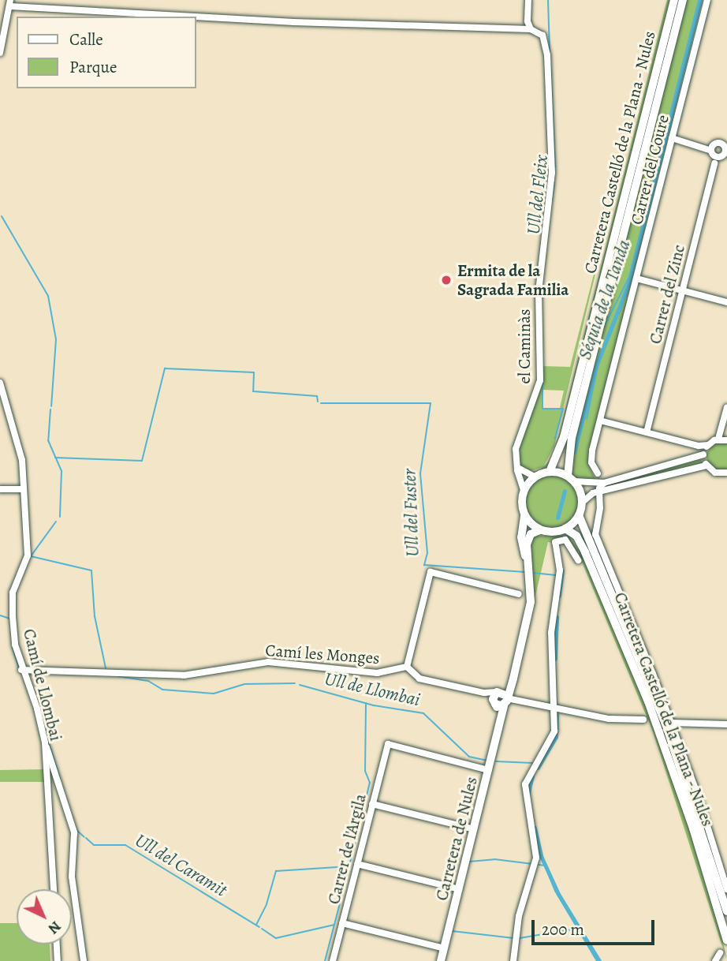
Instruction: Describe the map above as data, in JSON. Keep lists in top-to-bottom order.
{
  "streets": {
    "main road": ["Carretera Castelló de la Plana - Nules", "Carretera de Nules"],
    "street": [
      "Carrer del Coure",
      "Carrer del Zinc",
      "el Caminàs",
      "Camí les Monges",
      "Camí de Llombai",
      "Carrer de l'Argila"
    ]
  },
  "crossings": [
    ["Carretera Castelló de la Plana - Nules", "Carretera de Nules"],
    ["Camí les Monges", "Camí de Llombai"],
    ["Carretera de Nules", "Carrer de l'Argila"]
  ],
  "water": [
    "Ull del Fleix",
    "Séquia de la Tanda",
    "Ull del Fuster",
    "Ull de Llombai",
    "Ull del Caramit"
  ],
  "places": ["Ermita de la Sagrada Familia"],
  "legend": ["Calle", "Parque"],
  "scale_bar": "200 m",
  "north": "bottom right"
}
